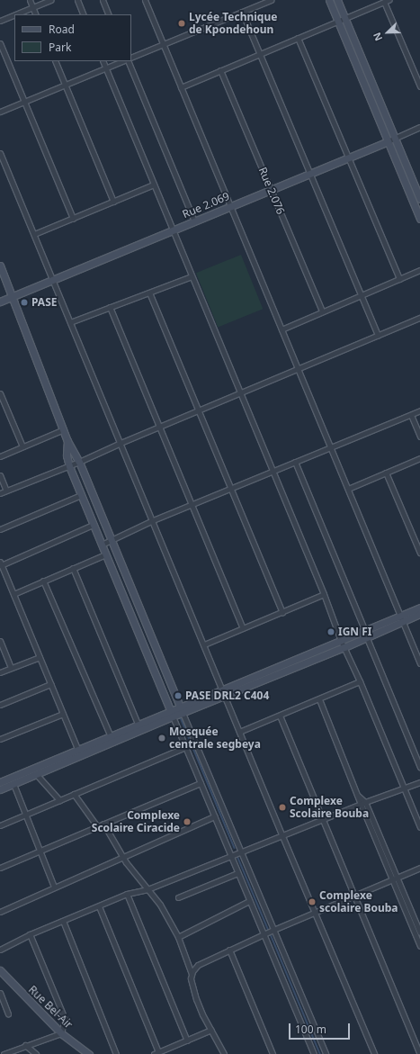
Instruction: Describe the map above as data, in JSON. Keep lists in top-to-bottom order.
{
  "streets": {
    "street": ["Rue 2.076", "Rue 2.069", "Rue Bel-Air"]
  },
  "crossings": [
    ["Rue 2.076", "Rue 2.069"]
  ],
  "places": [
    "Lycée Technique de Kpondehoun",
    "PASE",
    "IGN FI",
    "PASE DRL2 C404",
    "Mosquée centrale segbeya",
    "Complexe Scolaire Bouba",
    "Complexe Scolaire Ciracide",
    "Complexe scolaire Bouba"
  ],
  "legend": ["Road", "Park"],
  "scale_bar": "100 m",
  "north": "bottom left"
}
